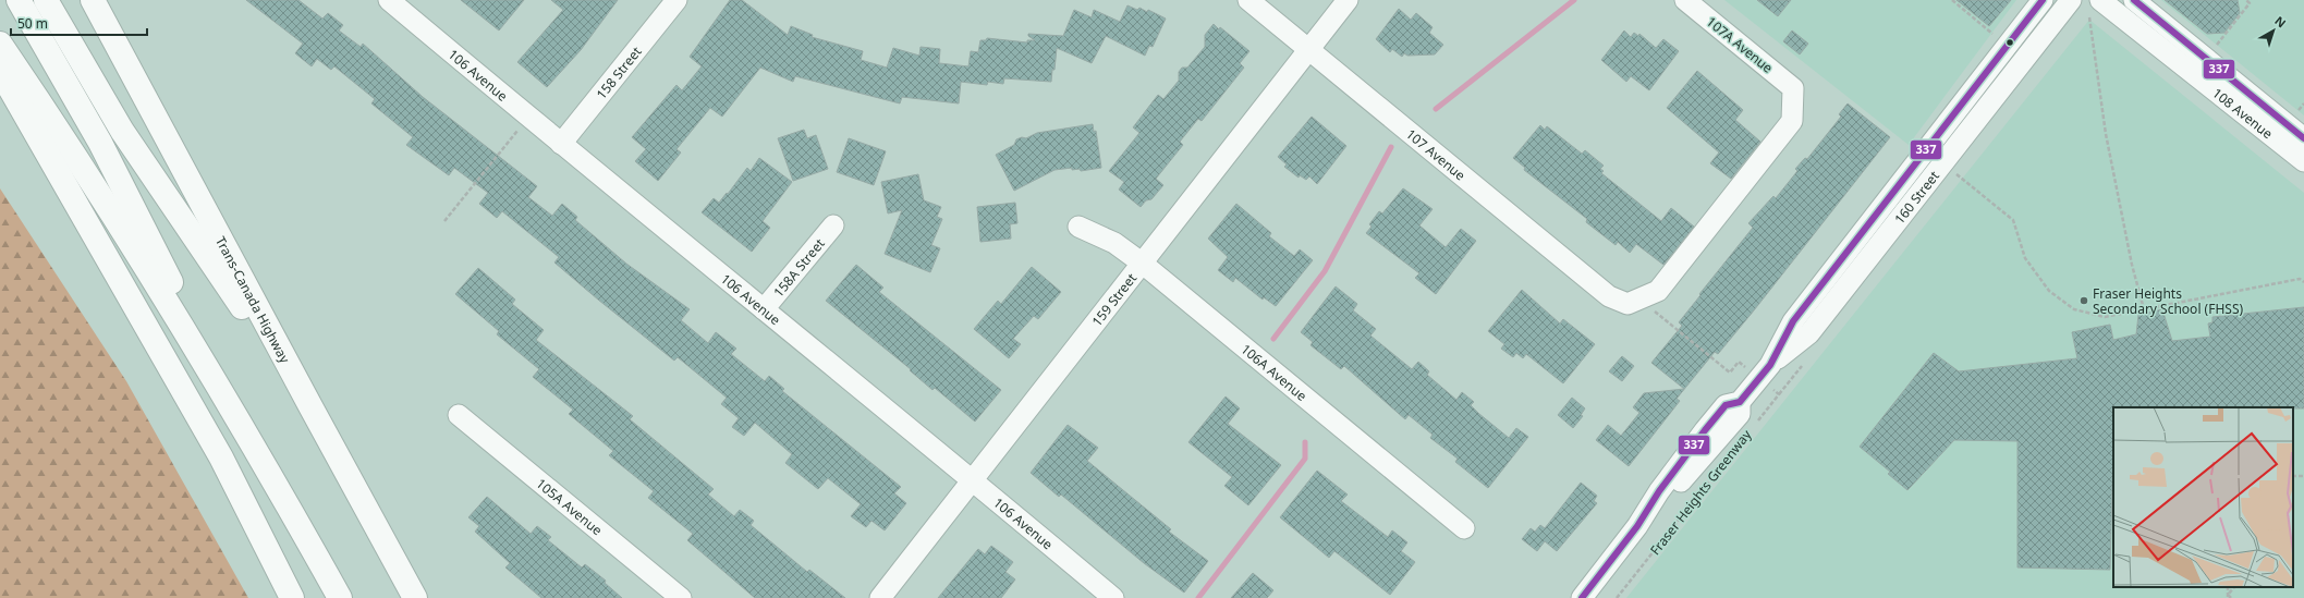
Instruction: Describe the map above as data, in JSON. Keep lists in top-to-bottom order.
{
  "streets": {
    "highway": ["Trans-Canada Highway"],
    "street": [
      "107A Avenue",
      "158 Street",
      "106 Avenue",
      "108 Avenue",
      "107 Avenue",
      "160 Street",
      "158A Street",
      "159 Street",
      "106A Avenue",
      "105A Avenue"
    ],
    "path": ["Fraser Heights Greenway"]
  },
  "crossings": [
    ["107A Avenue", "107 Avenue"],
    ["158 Street", "106 Avenue"],
    ["106 Avenue", "158A Street"],
    ["106 Avenue", "159 Street"],
    ["107 Avenue", "159 Street"],
    ["159 Street", "106A Avenue"]
  ],
  "places": ["Fraser Heights Secondary School (FHSS)"],
  "lines": ["transit line 337"],
  "scale_bar": "50 m",
  "north": "top right"
}
